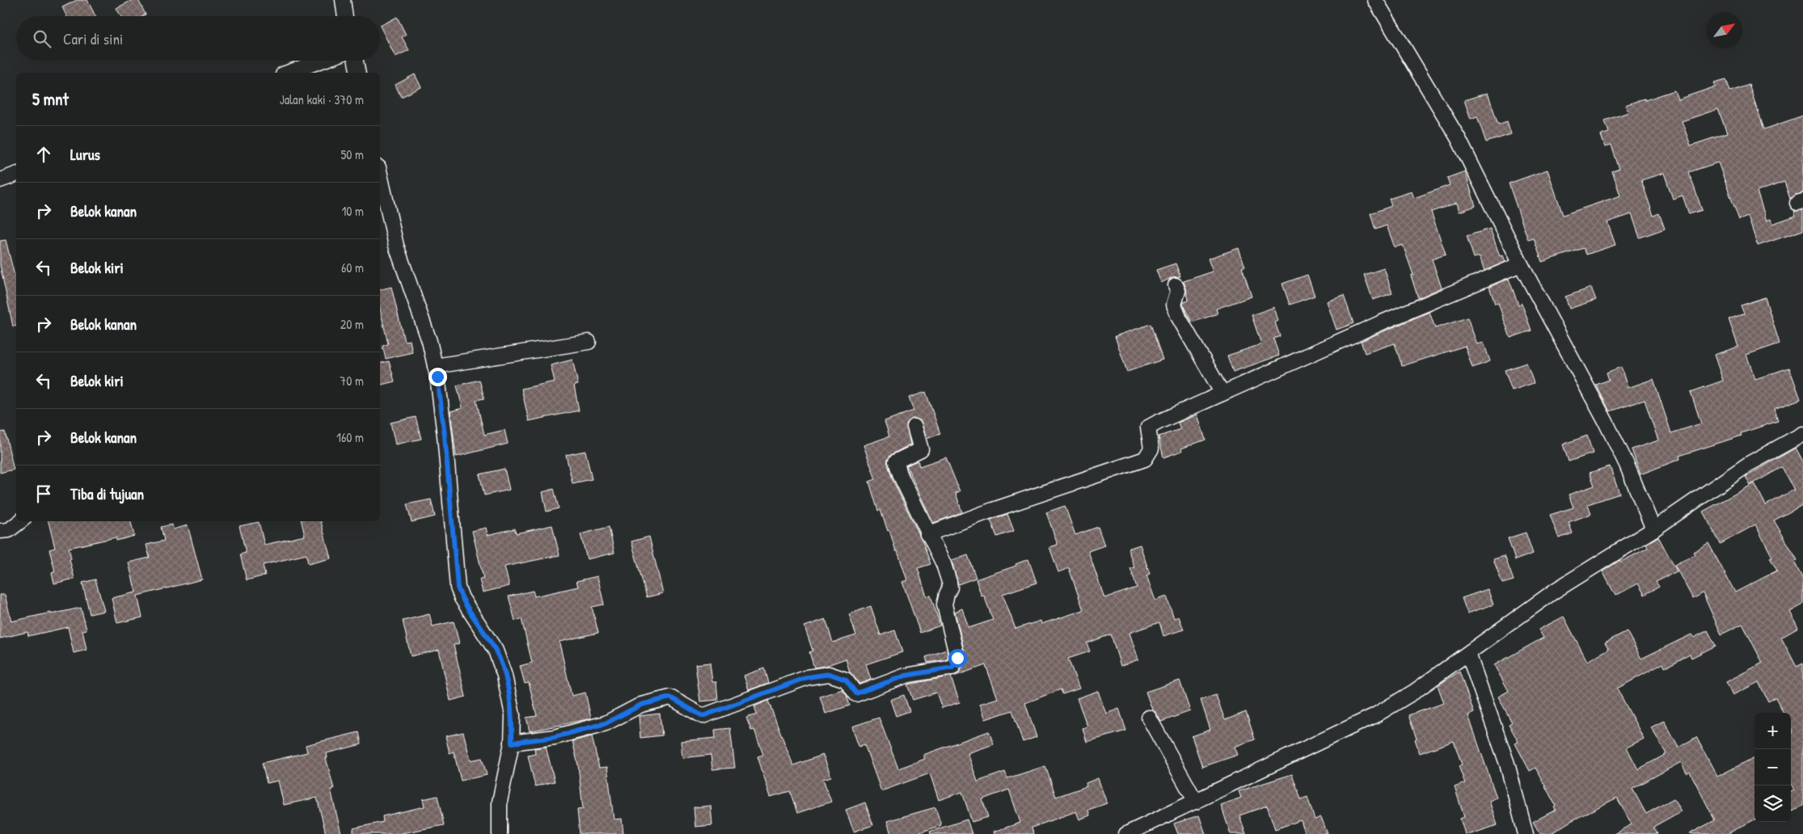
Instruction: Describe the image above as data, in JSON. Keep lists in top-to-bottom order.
{
  "north": "top right",
  "page": {
    "search": "Cari di sini",
    "heading": ["5 mnt", "Jalan kaki · 370 m"],
    "list": [
      ["Lurus", "50 m"],
      ["Belok kanan", "10 m"],
      ["Belok kiri", "60 m"],
      ["Belok kanan", "20 m"],
      ["Belok kiri", "70 m"],
      ["Belok kanan", "160 m"],
      "Tiba di tujuan"
    ],
    "map_buttons": ["+", "−"]
  }
}
